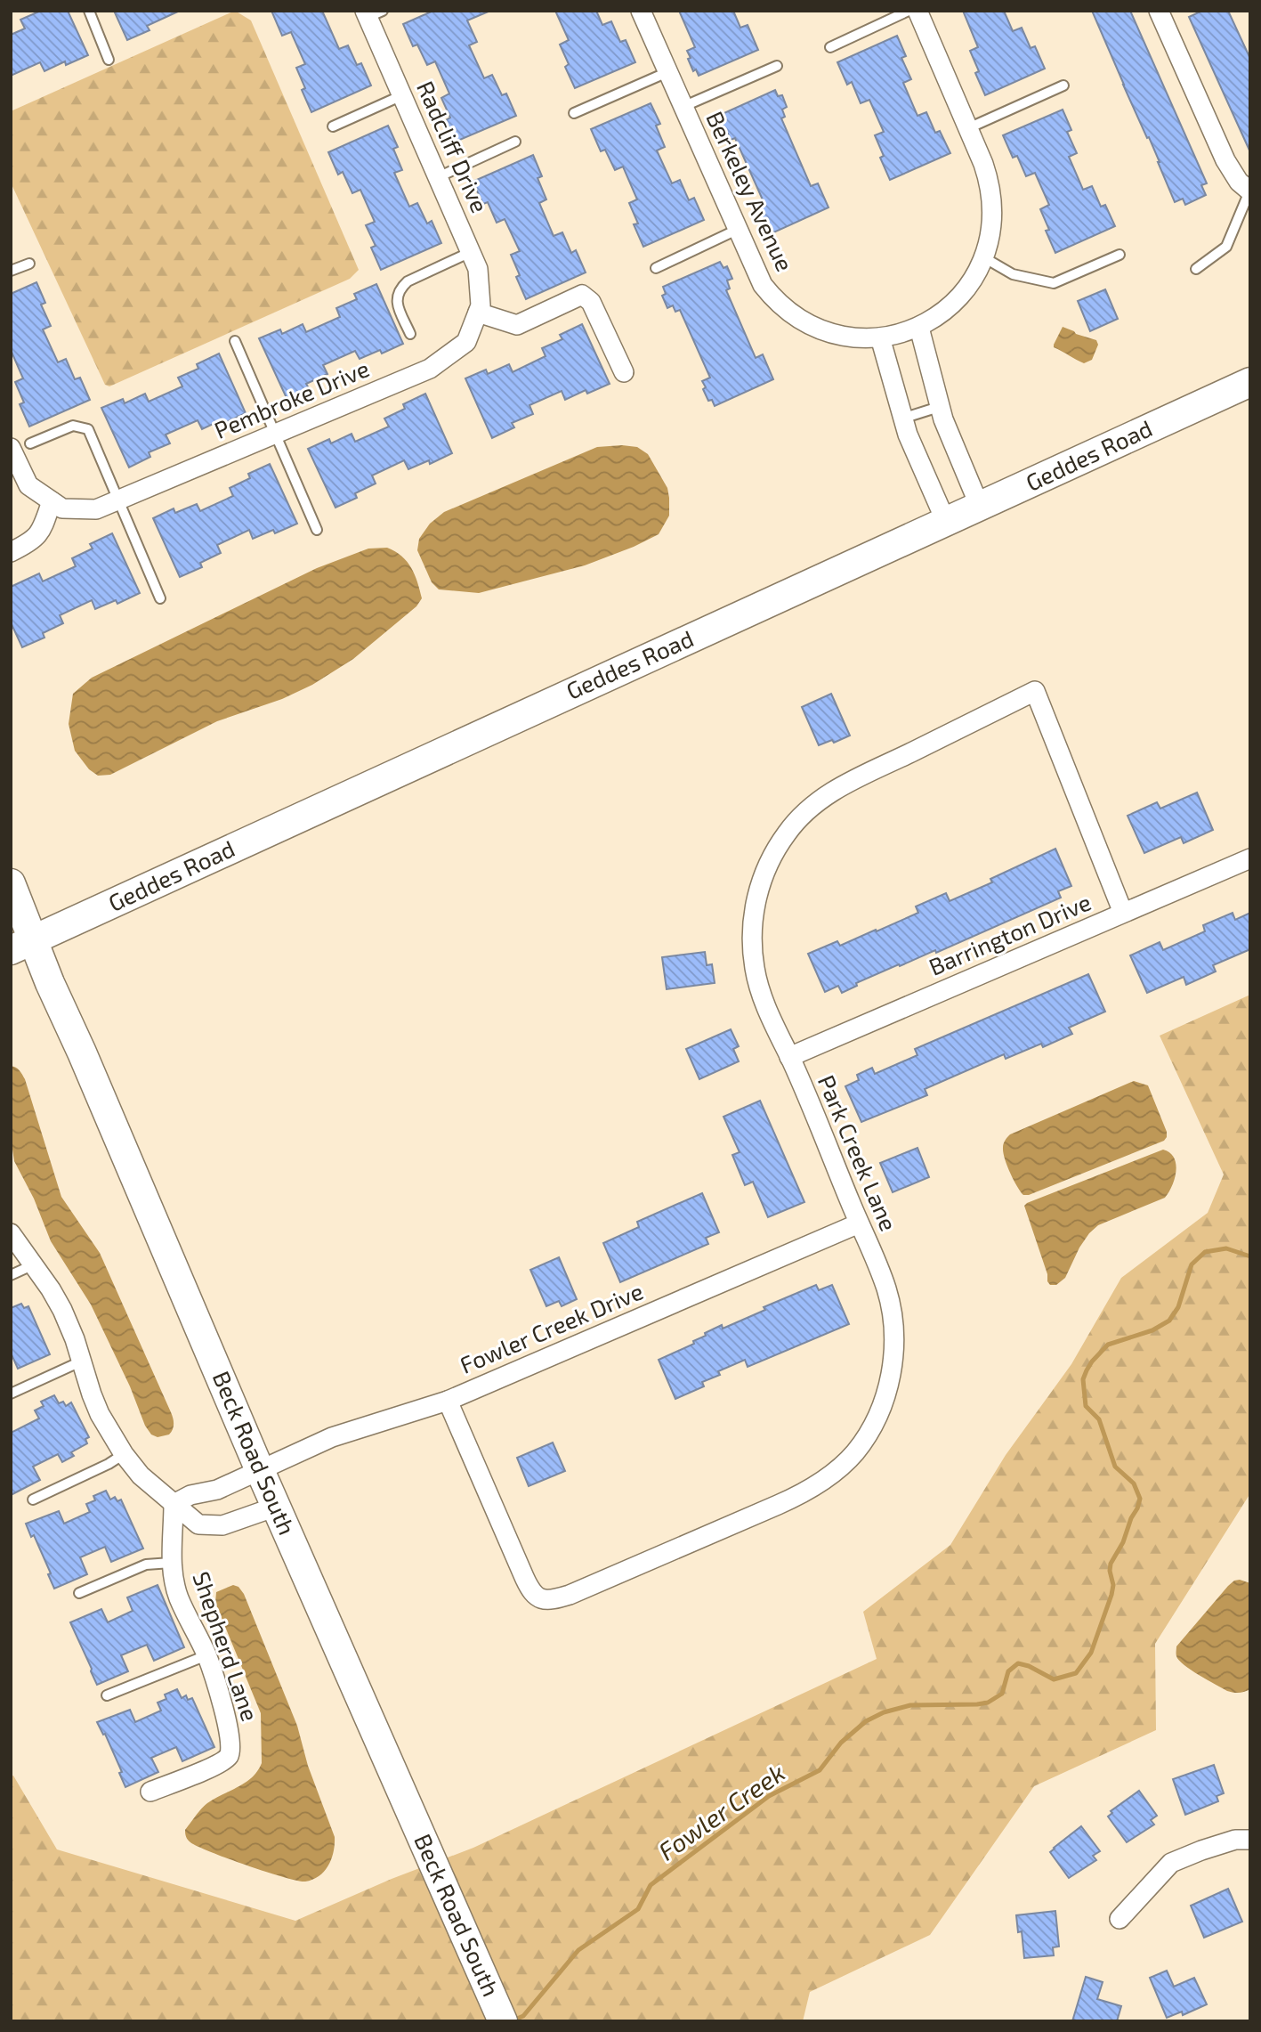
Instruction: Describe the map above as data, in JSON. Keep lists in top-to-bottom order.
{
  "streets": {
    "main road": ["Geddes Road", "Beck Road South"],
    "street": [
      "Radcliff Drive",
      "Berkeley Avenue",
      "Pembroke Drive",
      "Barrington Drive",
      "Park Creek Lane",
      "Fowler Creek Drive",
      "Shepherd Lane"
    ]
  },
  "crossings": [
    ["Radcliff Drive", "Pembroke Drive"],
    ["Geddes Road", "Beck Road South"],
    ["Barrington Drive", "Park Creek Lane"],
    ["Park Creek Lane", "Fowler Creek Drive"],
    ["Fowler Creek Drive", "Beck Road South"]
  ],
  "water": ["Fowler Creek"]
}
